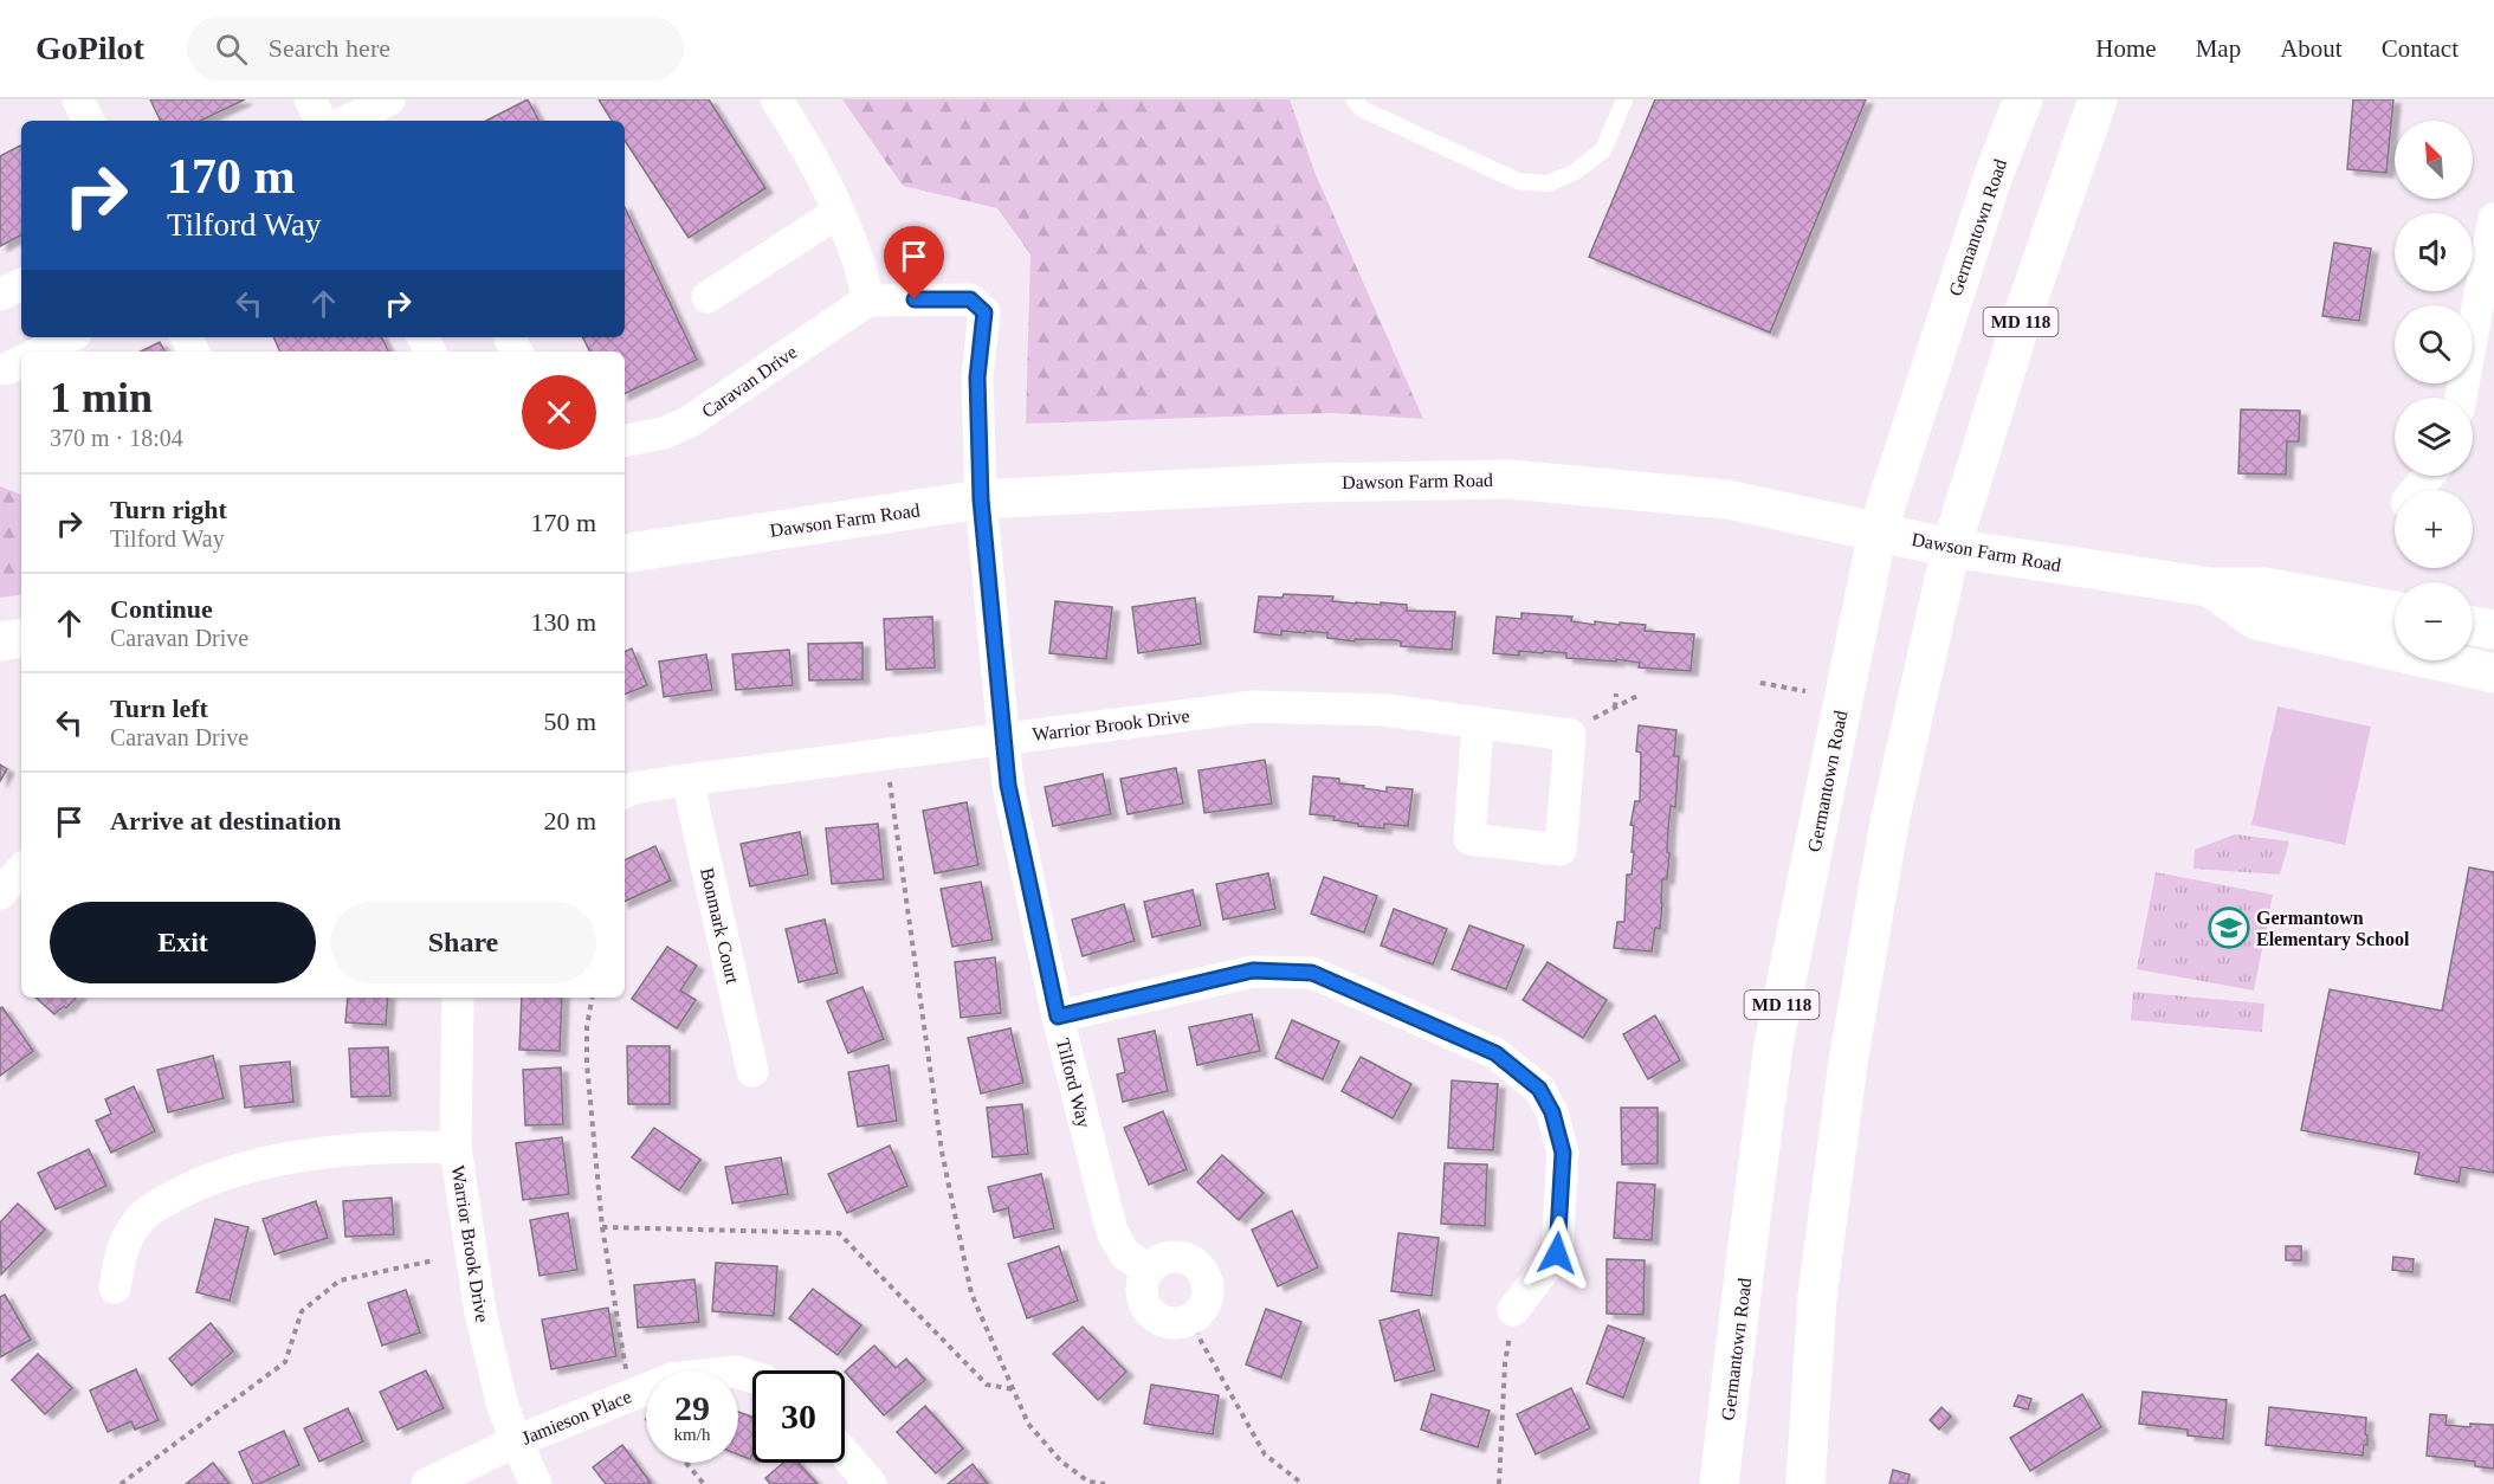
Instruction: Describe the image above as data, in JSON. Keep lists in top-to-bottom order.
{
  "streets": {
    "main road": ["Germantown Road", "MD 118", "Dawson Farm Road"],
    "street": [
      "Caravan Drive",
      "Warrior Brook Drive",
      "Bonmark Court",
      "Tilford Way",
      "Jamieson Place"
    ]
  },
  "crossings": [
    ["Germantown Road", "Dawson Farm Road"],
    ["MD 118", "Dawson Farm Road"],
    ["Dawson Farm Road", "Tilford Way"],
    ["Warrior Brook Drive", "Bonmark Court"],
    ["Warrior Brook Drive", "Tilford Way"],
    ["Warrior Brook Drive", "Jamieson Place"]
  ],
  "places": {
    "school or university": ["Germantown Elementary School"]
  },
  "north": "top left",
  "page": {
    "header": "GoPilot",
    "search": "Search here",
    "nav": [
      "Home",
      "Map",
      "About",
      "Contact"
    ],
    "map_buttons": ["+", "−"],
    "turn": ["170 m", "Tilford Way"],
    "heading": ["1 min", "370 m · 18:04"],
    "list": [
      {
        "name": "Turn right",
        "note": "Tilford Way",
        "value": "170 m"
      },
      {
        "name": "Continue",
        "note": "Caravan Drive",
        "value": "130 m"
      },
      {
        "name": "Turn left",
        "note": "Caravan Drive",
        "value": "50 m"
      },
      {
        "name": "Arrive at destination",
        "value": "20 m"
      }
    ],
    "buttons": ["Exit", "Share"],
    "speed": "29 km/h",
    "limit": "30"
  }
}
